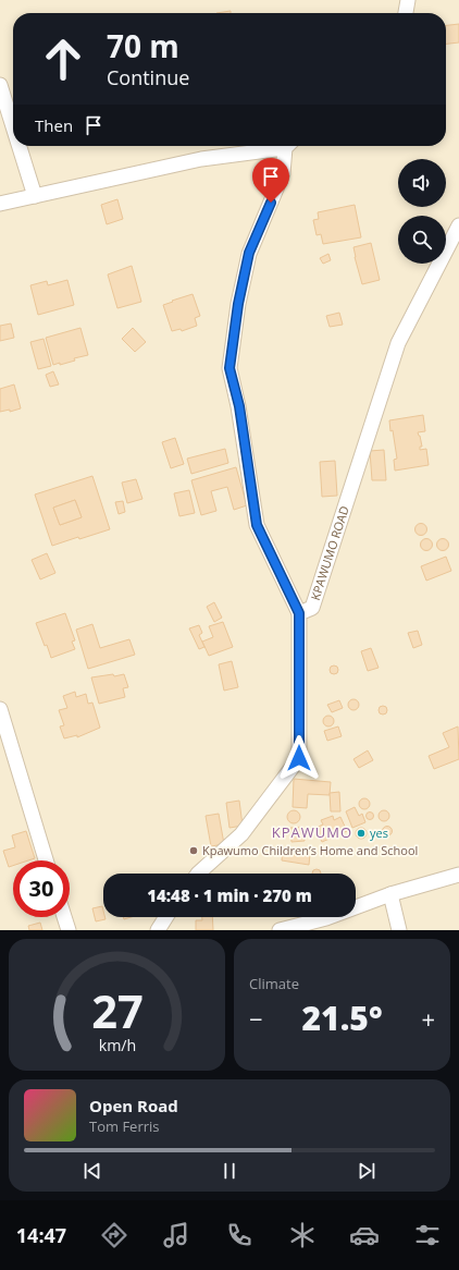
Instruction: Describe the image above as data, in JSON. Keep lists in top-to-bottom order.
{
  "streets": {
    "street": ["KPAWUMO ROAD"]
  },
  "districts": ["KPAWUMO"],
  "places": ["yes", "Kpawumo Children’s Home and School"],
  "page": {
    "turn": ["70 m", "Continue"],
    "then": "Then",
    "limit": "30",
    "trip": "14:48 · 1 min · 270 m",
    "tile": "Climate",
    "heat": ["−", "21.5°", "+"],
    "song": ["Open Road", "Tom Ferris"],
    "tabs": "14:47",
    "gauge": ["27", "km/h"]
  }
}
